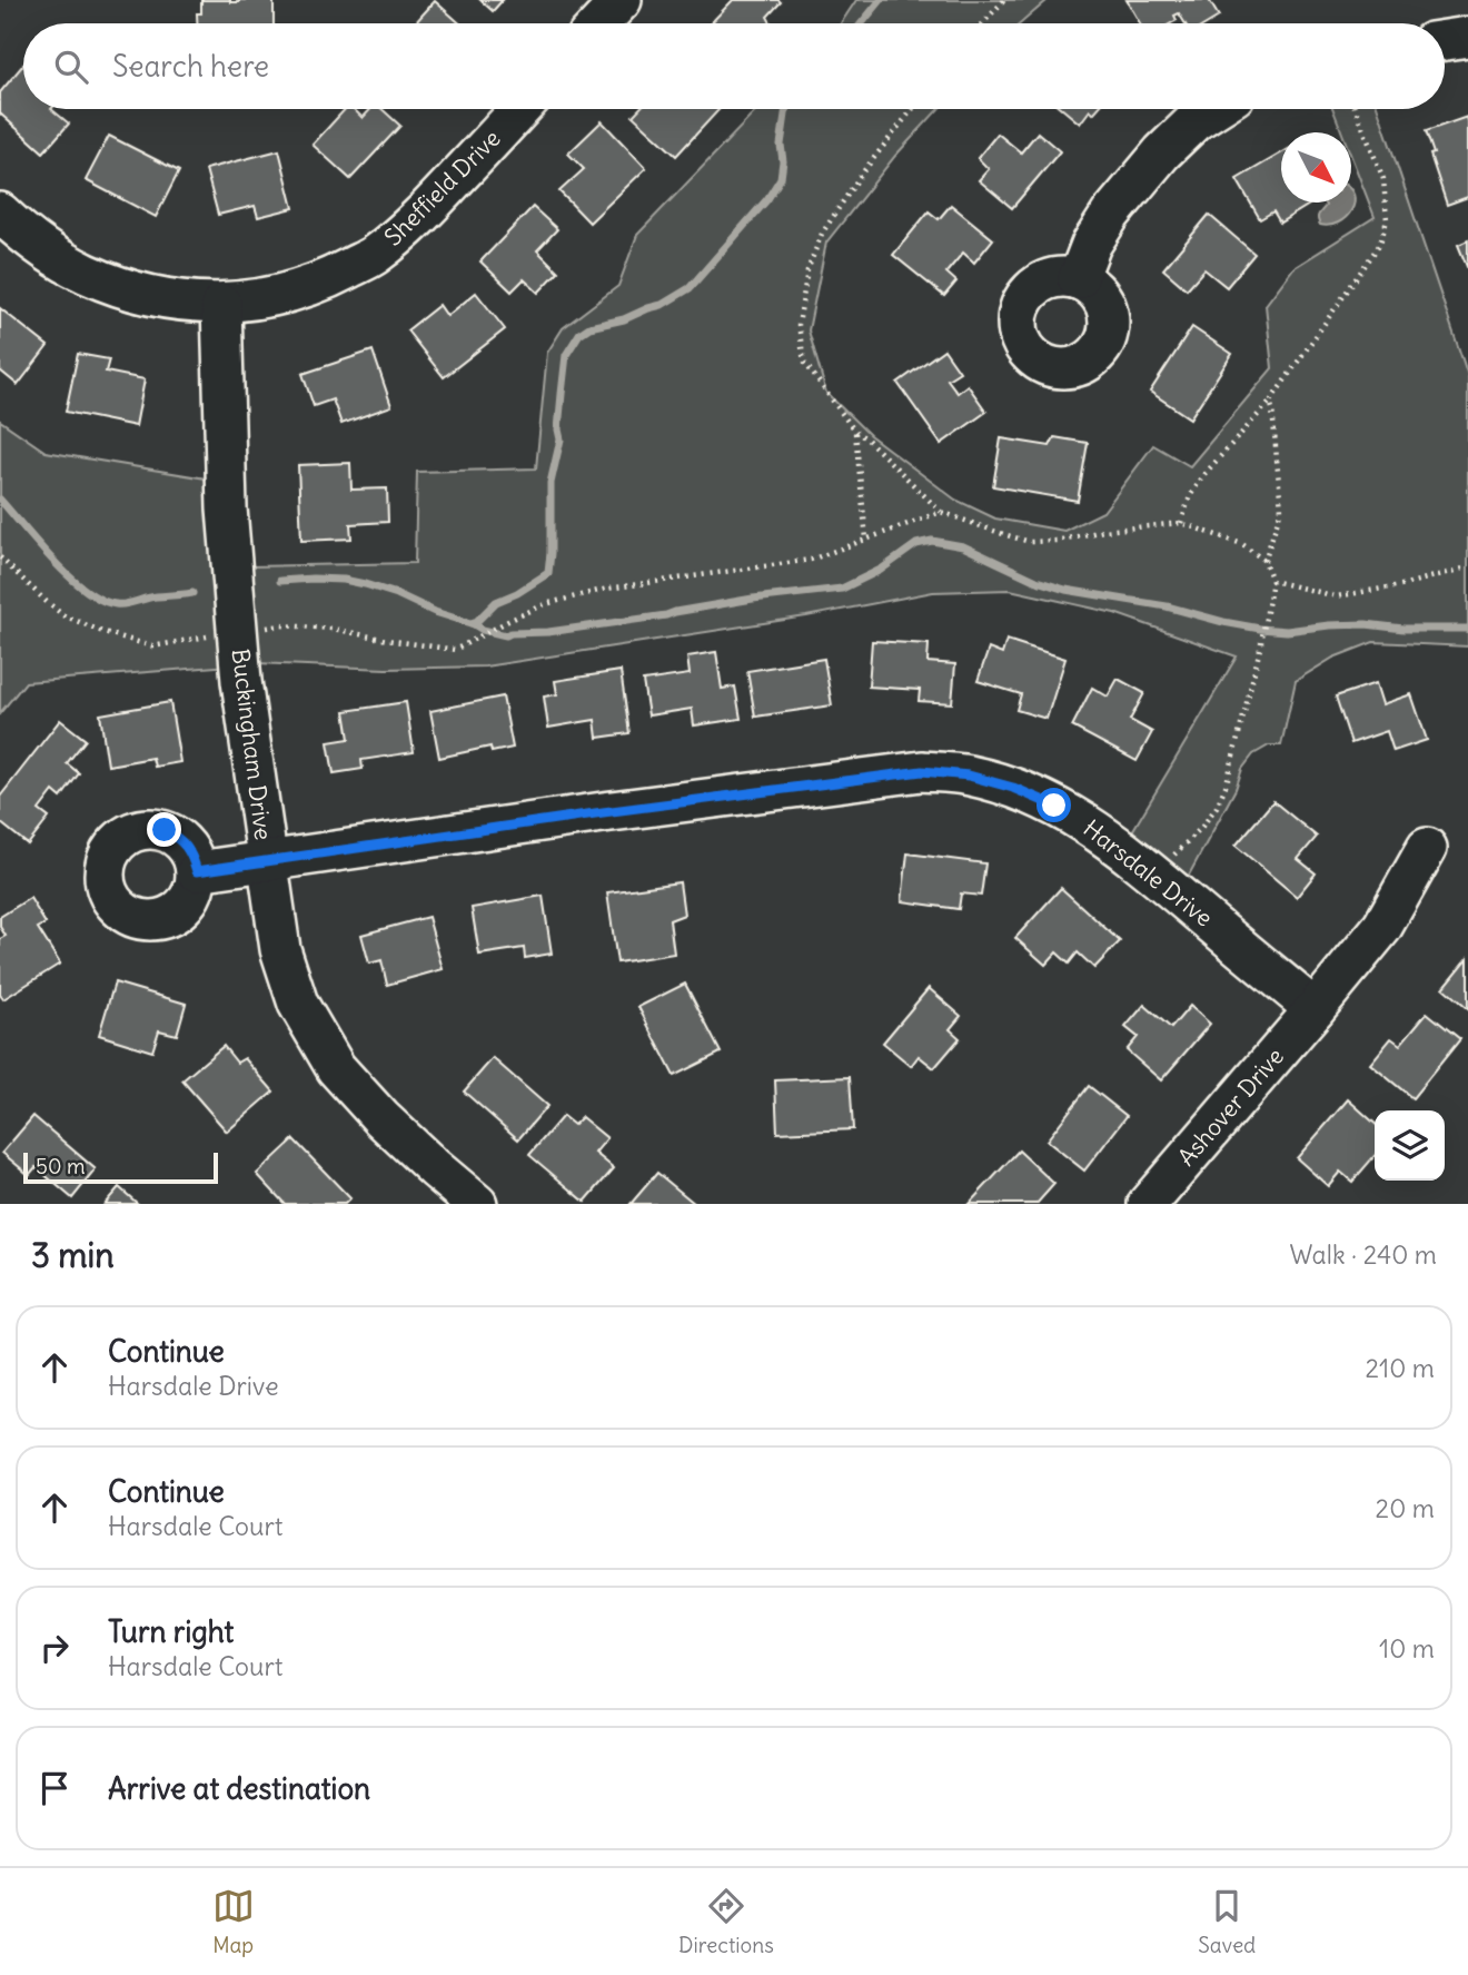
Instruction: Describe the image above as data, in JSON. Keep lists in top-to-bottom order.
{
  "streets": {
    "street": [
      "Sheffield Drive",
      "Buckingham Drive",
      "Harsdale Drive",
      "Ashover Drive"
    ]
  },
  "crossings": [
    ["Sheffield Drive", "Buckingham Drive"],
    ["Buckingham Drive", "Harsdale Drive"],
    ["Harsdale Drive", "Ashover Drive"]
  ],
  "scale_bar": "50 m",
  "north": "bottom right",
  "page": {
    "search": "Search here",
    "scale": "50 m",
    "heading": ["3 min", "Walk · 240 m"],
    "list": [
      ["Continue", "Harsdale Drive", "210 m"],
      ["Continue", "Harsdale Court", "20 m"],
      ["Turn right", "Harsdale Court", "10 m"],
      "Arrive at destination"
    ],
    "nav": ["Map", "Directions", "Saved"]
  }
}
